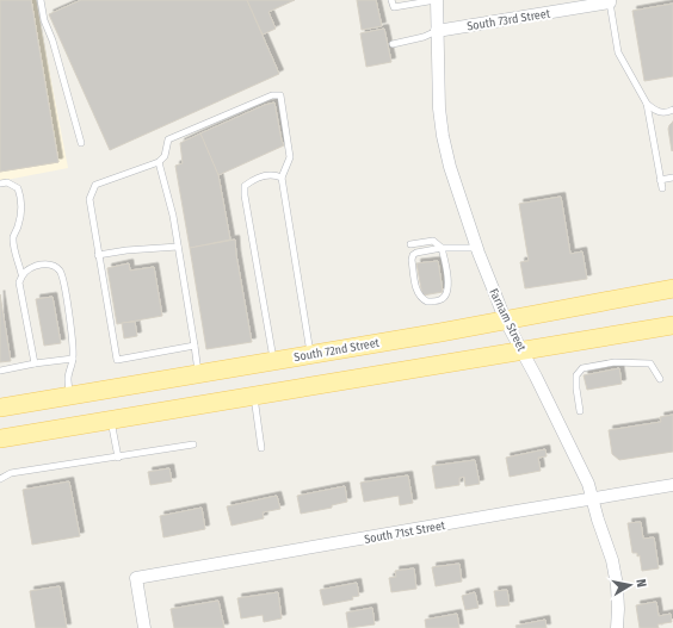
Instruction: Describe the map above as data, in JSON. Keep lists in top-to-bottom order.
{
  "streets": {
    "main road": ["South 72nd Street"],
    "street": ["South 73rd Street", "Farnam Street", "South 71st Street"]
  },
  "crossings": [
    ["South 73rd Street", "Farnam Street"],
    ["Farnam Street", "South 72nd Street"],
    ["Farnam Street", "South 71st Street"]
  ],
  "north": "right"
}
